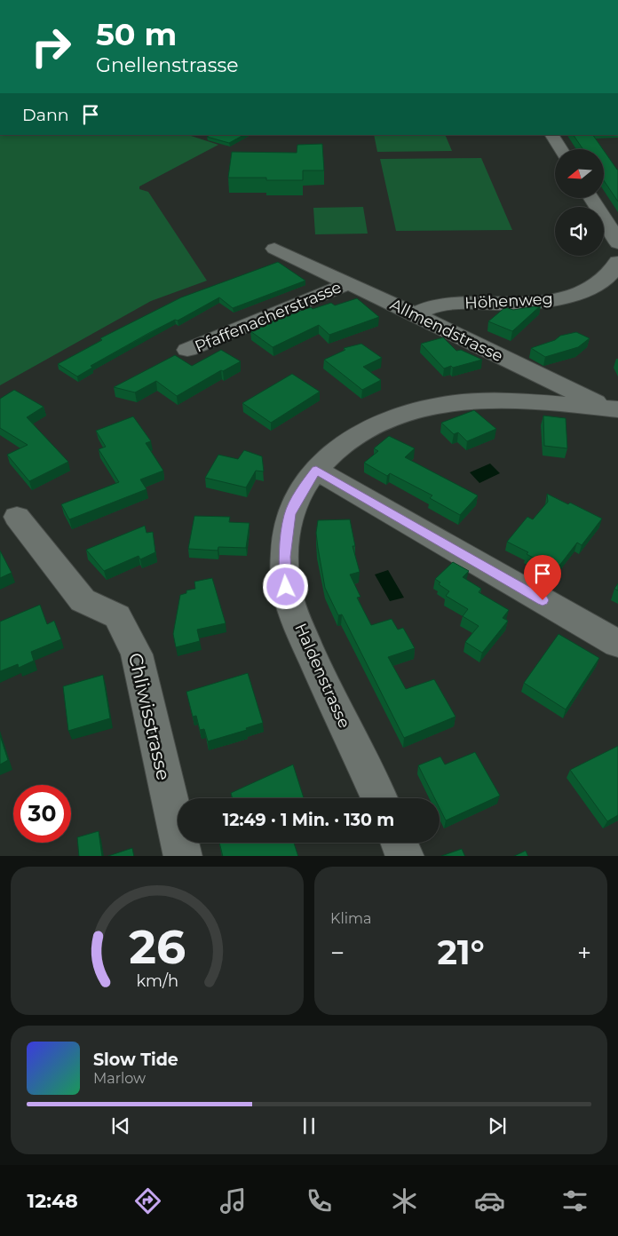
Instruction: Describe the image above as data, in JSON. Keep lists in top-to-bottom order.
{
  "streets": {
    "street": [
      "Höhenweg",
      "Pfaffenacherstrasse",
      "Allmendstrasse",
      "Haldenstrasse",
      "Chliwisstrasse"
    ]
  },
  "crossings": [
    ["Höhenweg", "Allmendstrasse"],
    ["Pfaffenacherstrasse", "Allmendstrasse"],
    ["Allmendstrasse", "Haldenstrasse"]
  ],
  "north": "left",
  "page": {
    "turn": ["50 m", "Gnellenstrasse"],
    "then": "Dann",
    "limit": "30",
    "trip": "12:49 · 1 Min. · 130 m",
    "tile": "Klima",
    "heat": ["−", "21°", "+"],
    "song": ["Slow Tide", "Marlow"],
    "tabs": "12:48",
    "gauge": ["26", "km/h"]
  }
}
